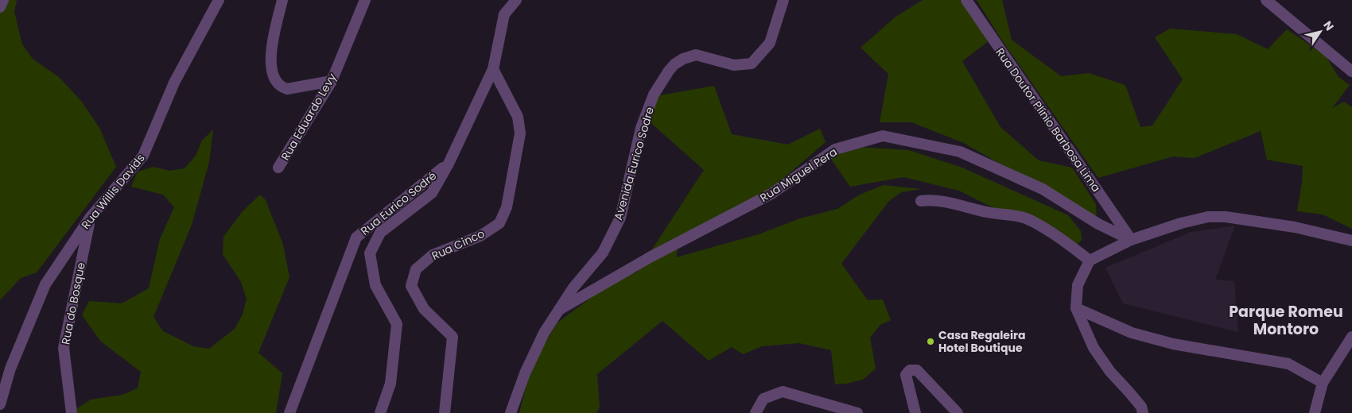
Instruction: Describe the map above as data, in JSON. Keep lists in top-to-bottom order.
{
  "streets": {
    "street": [
      "Rua Eduardo Levy",
      "Rua Doutor Plínio Barbosa Lima",
      "Avenida Eurico Sodre",
      "Rua Miguel Pera",
      "Rua Willis Davids",
      "Rua Eurico Sodré",
      "Rua Cinco",
      "Rua do Bosque"
    ]
  },
  "crossings": [
    ["Rua Doutor Plínio Barbosa Lima", "Rua Miguel Pera"],
    ["Avenida Eurico Sodre", "Rua Miguel Pera"],
    ["Rua Willis Davids", "Rua do Bosque"],
    ["Rua Eurico Sodré", "Rua Cinco"]
  ],
  "districts": ["Parque Romeu Montoro"],
  "places": ["Casa Regaleira Hotel Boutique"],
  "north": "top right"
}
